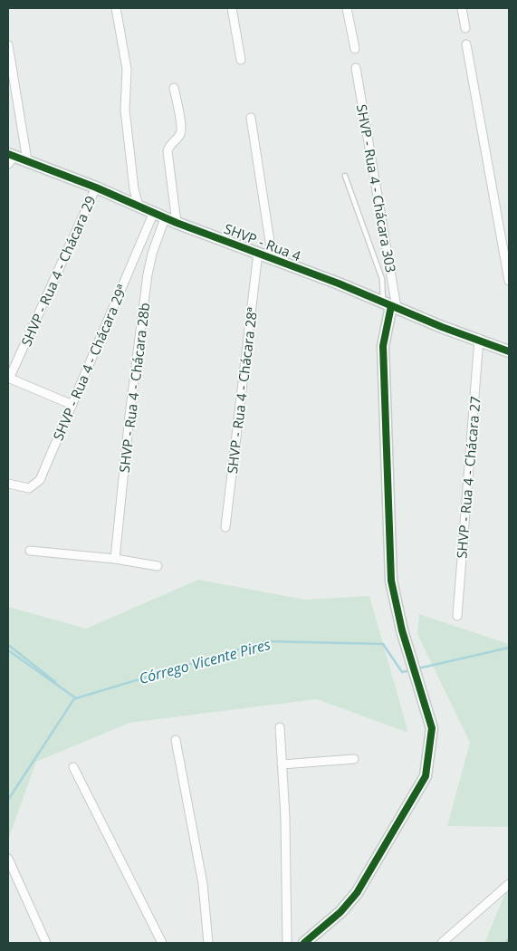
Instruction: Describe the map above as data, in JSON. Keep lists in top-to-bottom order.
{
  "streets": {
    "street": [
      "SHVP - Rua 4 - Chácara 303",
      "SHVP - Rua 4",
      "SHVP - Rua 4 - Chácara 29",
      "SHVP - Rua 4 - Chácara 29ª",
      "SHVP - Rua 4 - Chácara 28b",
      "SHVP - Rua 4 - Chácara 28ª",
      "SHVP - Rua 4 - Chácara 27"
    ]
  },
  "crossings": [
    ["SHVP - Rua 4 - Chácara 303", "SHVP - Rua 4"],
    ["SHVP - Rua 4", "SHVP - Rua 4 - Chácara 29"],
    ["SHVP - Rua 4", "SHVP - Rua 4 - Chácara 29ª"],
    ["SHVP - Rua 4", "SHVP - Rua 4 - Chácara 28b"],
    ["SHVP - Rua 4", "SHVP - Rua 4 - Chácara 28ª"],
    ["SHVP - Rua 4", "SHVP - Rua 4 - Chácara 27"],
    ["SHVP - Rua 4 - Chácara 29", "SHVP - Rua 4 - Chácara 29ª"]
  ],
  "water": ["Córrego Vicente Pires"]
}
